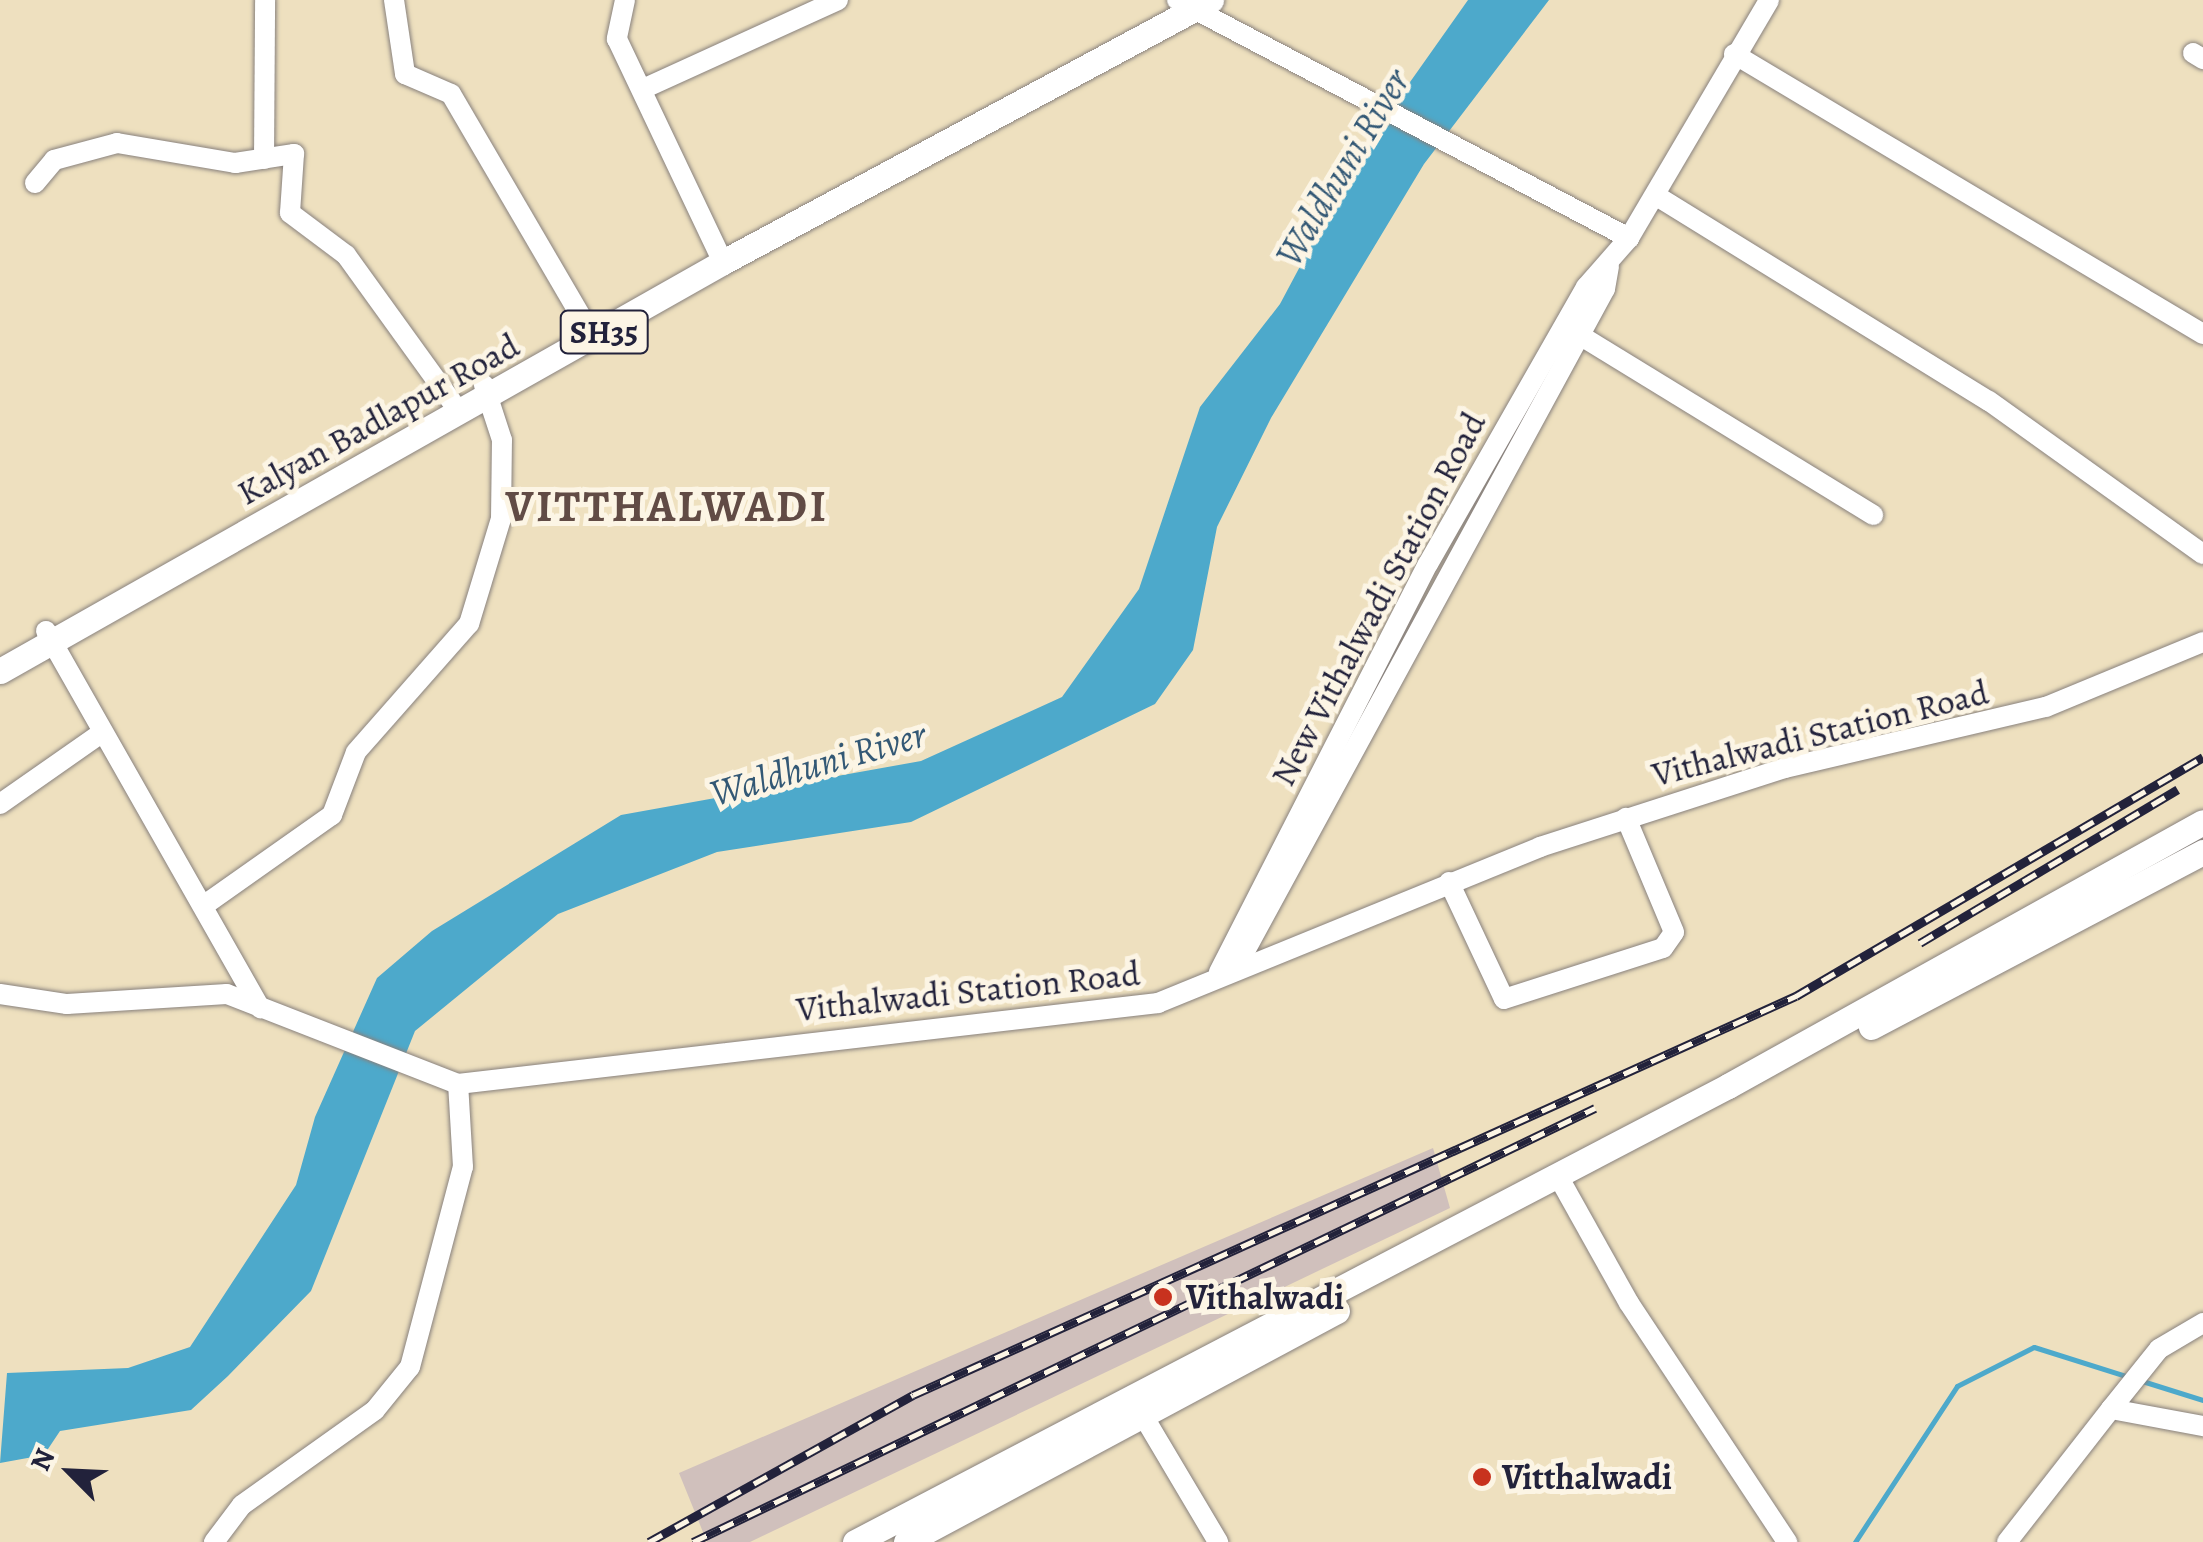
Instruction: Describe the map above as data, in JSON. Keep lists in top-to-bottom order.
{
  "streets": {
    "main road": ["SH35", "Kalyan Badlapur Road"],
    "street": ["New Vithalwadi Station Road", "Vithalwadi Station Road"]
  },
  "crossings": [
    ["New Vithalwadi Station Road", "Vithalwadi Station Road"]
  ],
  "districts": ["VITTHALWADI"],
  "water": ["Waldhuni River"],
  "places": ["Vithalwadi", "Vitthalwadi"],
  "north": "top left"
}
